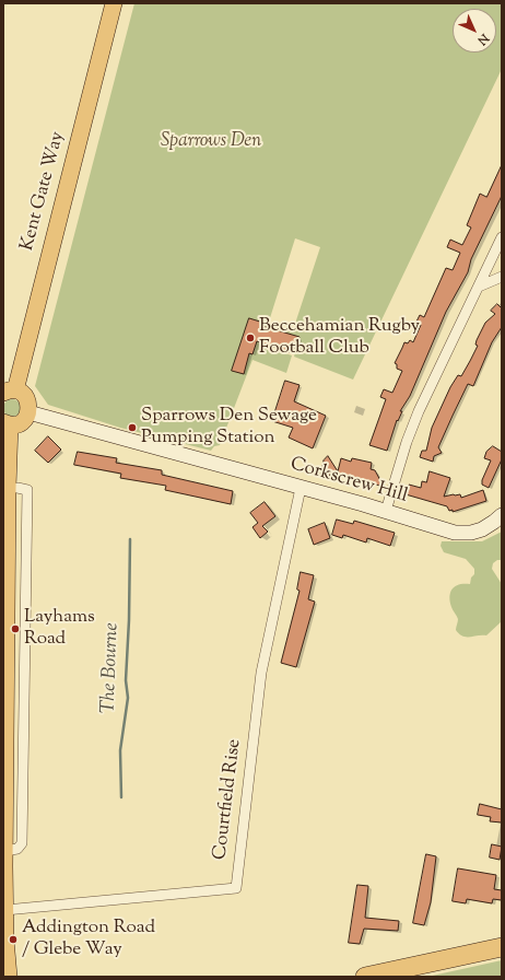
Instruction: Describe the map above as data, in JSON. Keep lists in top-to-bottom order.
{
  "streets": {
    "main road": ["Kent Gate Way"],
    "street": ["Corkscrew Hill", "Courtfield Rise"]
  },
  "crossings": [
    ["Corkscrew Hill", "Courtfield Rise"]
  ],
  "water": ["The Bourne"],
  "parks": ["Sparrows Den"],
  "places": [
    "Beccehamian Rugby Football Club",
    "Sparrows Den Sewage Pumping Station",
    "Layhams Road",
    "Addington Road / Glebe Way"
  ],
  "north": "bottom right"
}
